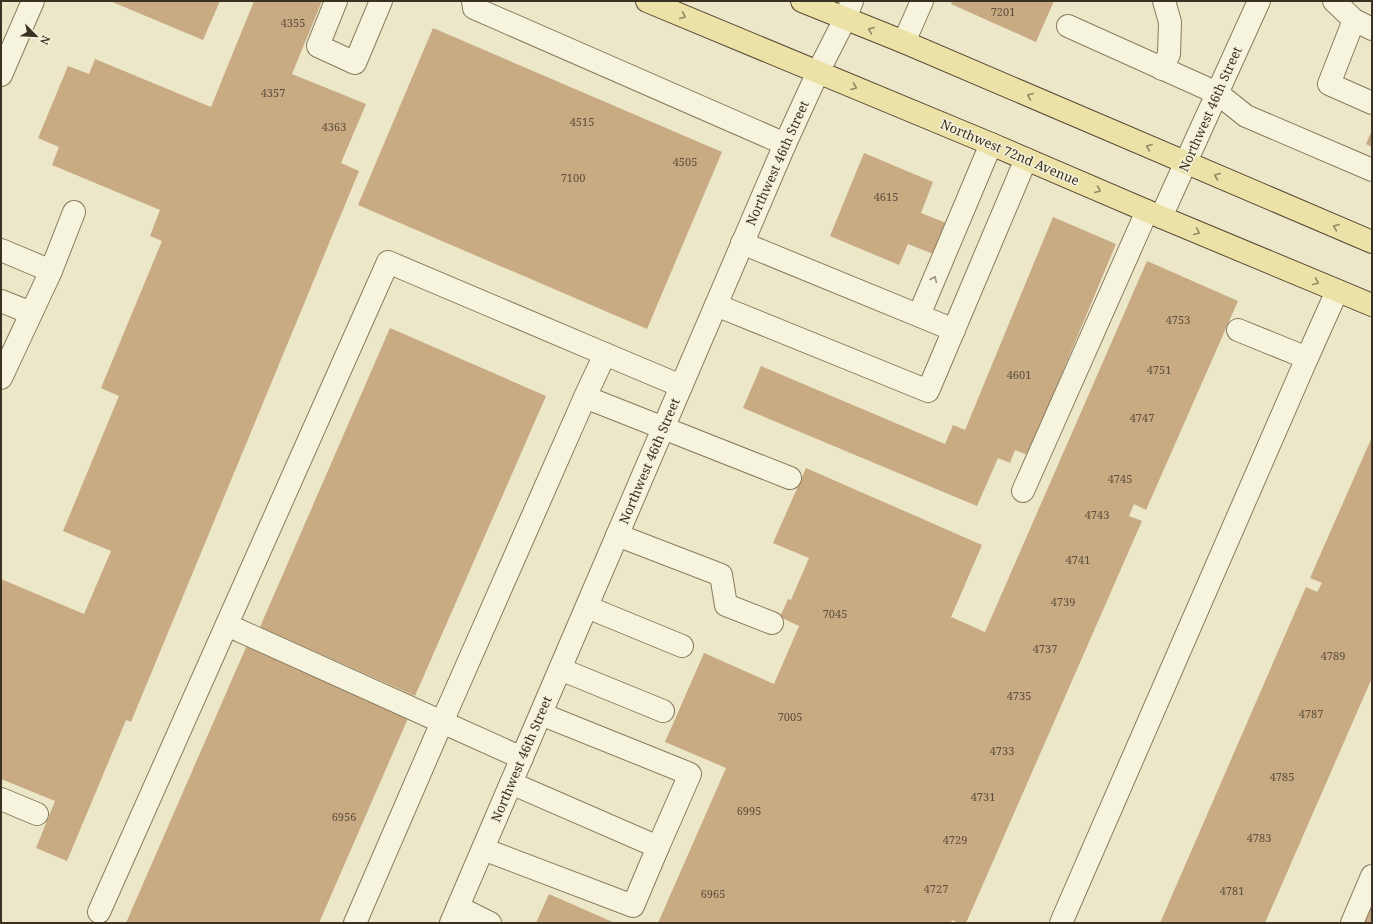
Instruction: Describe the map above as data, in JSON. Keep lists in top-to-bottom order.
{
  "streets": {
    "main road": ["Northwest 72nd Avenue"],
    "street": ["Northwest 46th Street"]
  },
  "crossings": [
    ["Northwest 46th Street", "Northwest 72nd Avenue"]
  ],
  "house_numbers": [
    "7201",
    "4355",
    "4357",
    "4515",
    "4363",
    "4505",
    "7100",
    "4615",
    "4753",
    "4751",
    "4601",
    "4747",
    "4745",
    "4743",
    "4741",
    "4739",
    "7045",
    "4737",
    "4789",
    "4735",
    "4787",
    "7005",
    "4733",
    "4785",
    "4731",
    "6995",
    "6956",
    "4783",
    "4729",
    "4727",
    "4781",
    "6965"
  ],
  "north": "bottom right"
}
